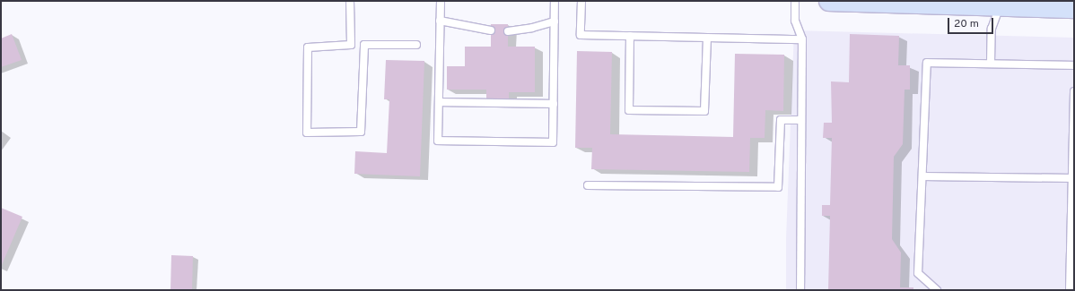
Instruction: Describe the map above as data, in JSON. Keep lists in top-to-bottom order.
{
  "scale_bar": "20 m"
}
